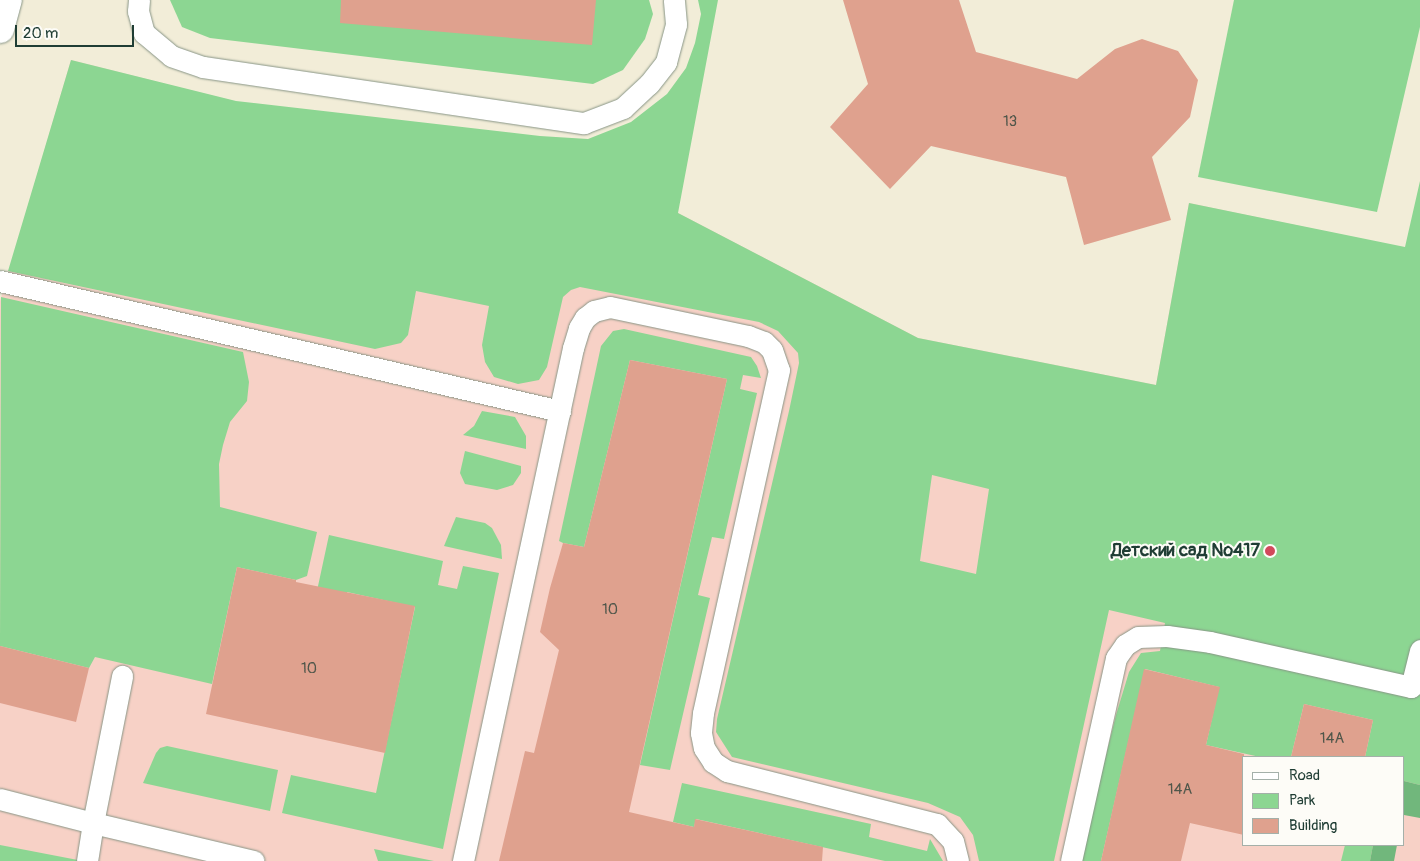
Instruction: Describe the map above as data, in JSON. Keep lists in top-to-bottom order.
{
  "places": ["Детский сад №417"],
  "house_numbers": [
    "13",
    "10",
    "10",
    "14А",
    "14А"
  ],
  "legend": ["Road", "Park", "Building"],
  "scale_bar": "20 m"
}
